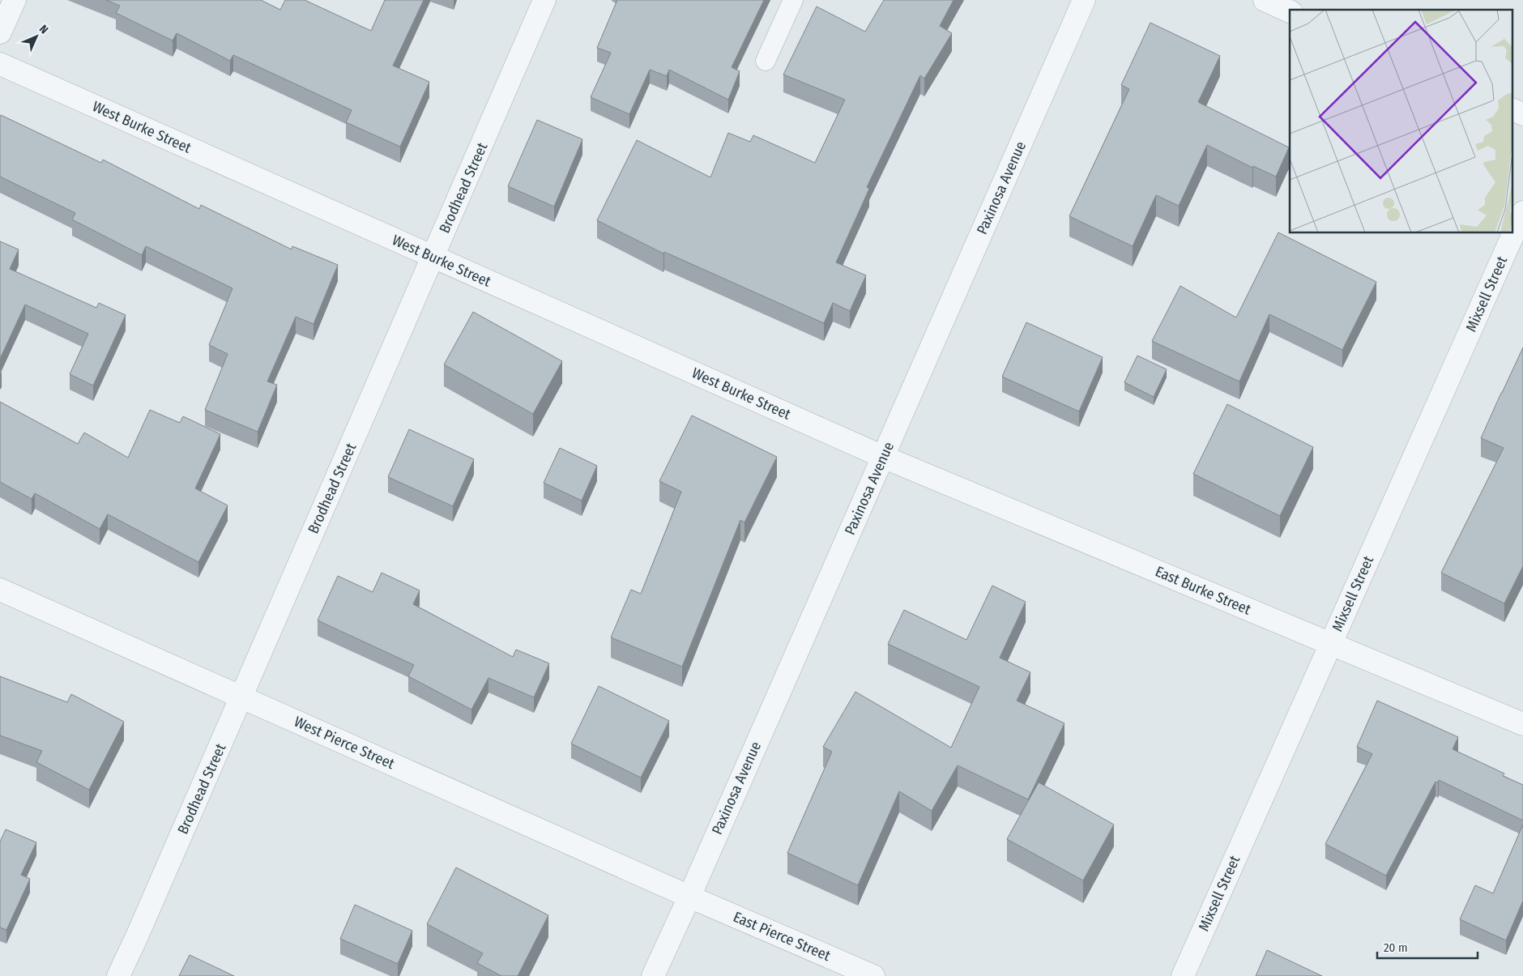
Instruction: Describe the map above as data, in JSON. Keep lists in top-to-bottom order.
{
  "streets": {
    "street": [
      "West Burke Street",
      "Brodhead Street",
      "Paxinosa Avenue",
      "Mixsell Street",
      "East Burke Street",
      "West Pierce Street",
      "East Pierce Street"
    ]
  },
  "crossings": [
    ["West Burke Street", "Brodhead Street"],
    ["West Burke Street", "Paxinosa Avenue"],
    ["West Burke Street", "East Burke Street"],
    ["Brodhead Street", "West Pierce Street"],
    ["Paxinosa Avenue", "East Burke Street"],
    ["Paxinosa Avenue", "West Pierce Street"],
    ["Paxinosa Avenue", "East Pierce Street"],
    ["Mixsell Street", "East Burke Street"],
    ["West Pierce Street", "East Pierce Street"]
  ],
  "scale_bar": "20 m",
  "north": "top right"
}
